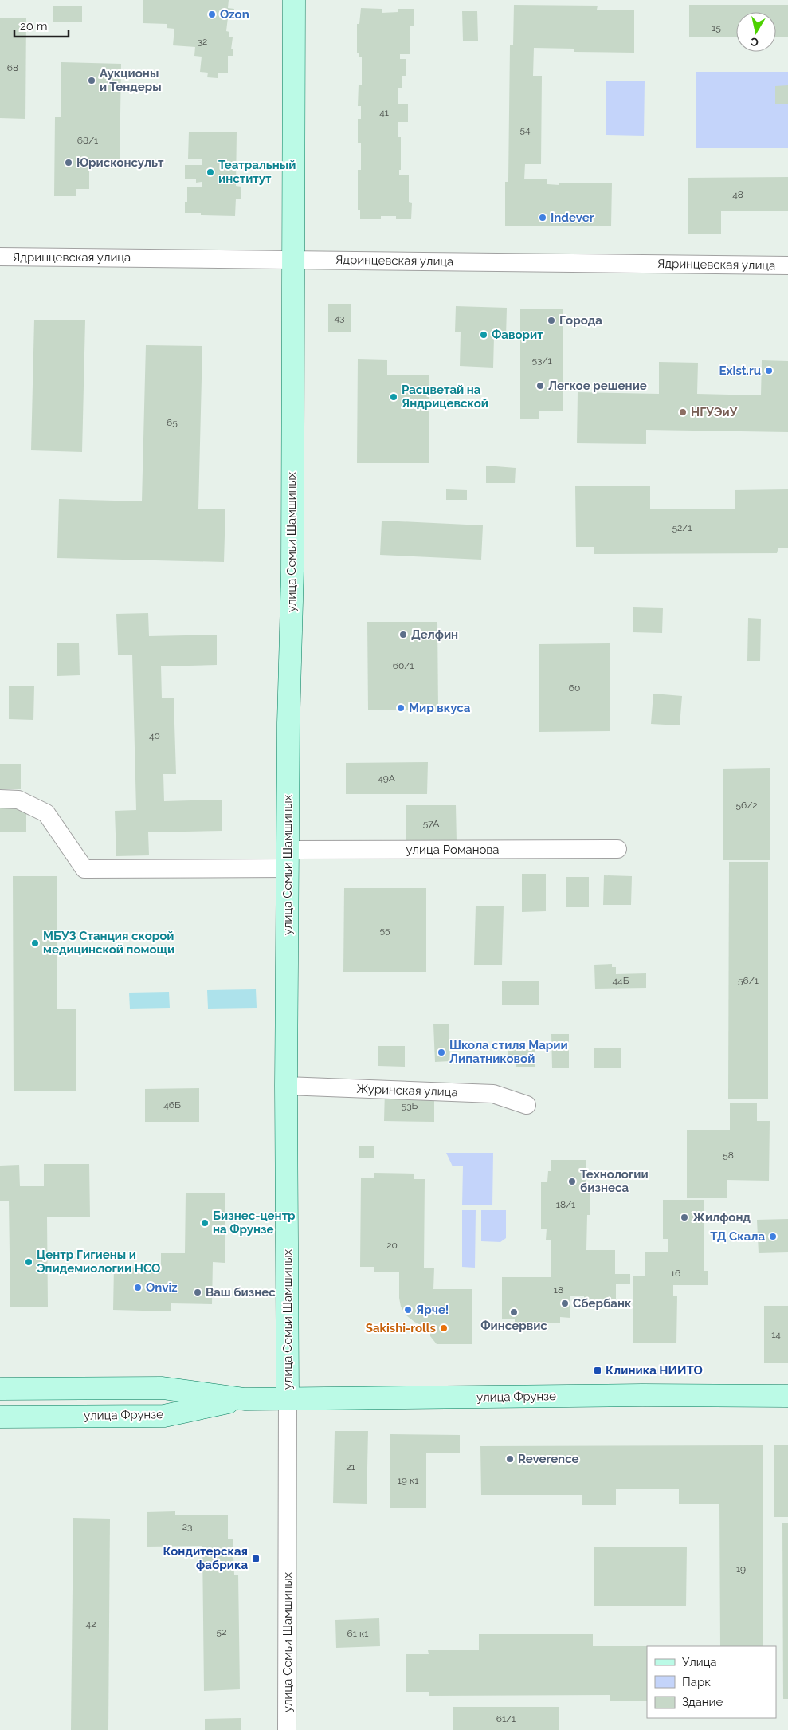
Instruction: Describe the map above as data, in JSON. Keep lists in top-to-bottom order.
{
  "streets": {
    "street": [
      "Ядринцевская улица",
      "улица Семьи Шамшиных",
      "улица Романова",
      "Журинская улица",
      "улица Фрунзе"
    ]
  },
  "crossings": [
    ["Ядринцевская улица", "улица Семьи Шамшиных"],
    ["улица Семьи Шамшиных", "улица Романова"],
    ["улица Семьи Шамшиных", "Журинская улица"],
    ["улица Семьи Шамшиных", "улица Фрунзе"]
  ],
  "places": {
    "other": [
      "Ozon",
      "Аукционы и Тендеры",
      "Юрисконсульт",
      "Театральный институт",
      "Indever",
      "Города",
      "Фаворит",
      "Exist.ru",
      "Легкое решение",
      "Расцветай на Яндрицевской",
      "НГУЭиУ",
      "Делфин",
      "Мир вкуса",
      "МБУЗ Станция скорой медицинской помощи",
      "Школа стиля Марии Липатниковой",
      "Технологии бизнеса",
      "Жилфонд",
      "Бизнес-центр на Фрунзе",
      "ТД Скала",
      "Центр Гигиены и Эпидемиологии НСО",
      "Onviz",
      "Ваш бизнес",
      "Сбербанк",
      "Ярче!",
      "Финсервис",
      "Sakishi-rolls",
      "Reverence"
    ],
    "transit": ["Клиника НИИТО", "Кондитерская фабрика"]
  },
  "house_numbers": [
    "15",
    "32",
    "68",
    "41",
    "54",
    "68/1",
    "48",
    "43",
    "53/1",
    "65",
    "52/1",
    "60/1",
    "60",
    "40",
    "49А",
    "56/2",
    "57А",
    "55",
    "44Б",
    "56/1",
    "46Б",
    "53Б",
    "58",
    "18/1",
    "20",
    "16",
    "18",
    "14",
    "21",
    "19 к1",
    "23",
    "19",
    "42",
    "52",
    "61 к1",
    "61/1"
  ],
  "legend": ["Улица", "Парк", "Здание"],
  "scale_bar": "20 m",
  "north": "bottom"
}
